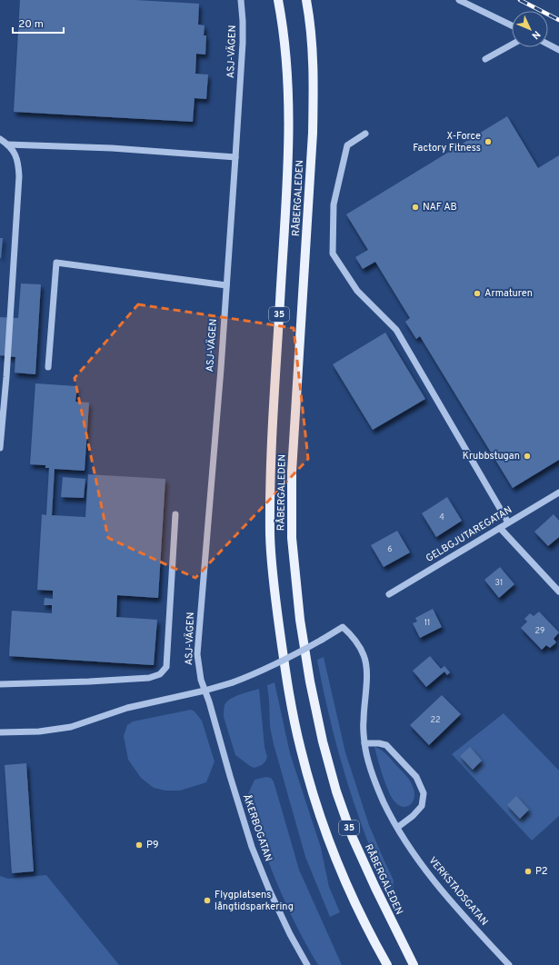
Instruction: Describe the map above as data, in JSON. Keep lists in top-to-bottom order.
{
  "streets": {
    "main road": ["RÅBERGALEDEN", "35"],
    "street": [
      "ASJ-VÄGEN",
      "GELBGJUTAREGATAN",
      "ÅKERBOGATAN",
      "VERKSTADSGATAN"
    ]
  },
  "crossings": [
    ["ASJ-VÄGEN", "ÅKERBOGATAN"],
    ["ASJ-VÄGEN", "VERKSTADSGATAN"],
    ["ÅKERBOGATAN", "VERKSTADSGATAN"]
  ],
  "places": [
    "X-Force Factory Fitness",
    "NAF AB",
    "Armaturen",
    "Krubbstugan",
    "P9",
    "P2",
    "Flygplatsens långtidsparkering"
  ],
  "house_numbers": [
    "4",
    "6",
    "31",
    "11",
    "29",
    "22"
  ],
  "scale_bar": "20 m",
  "north": "bottom right"
}
